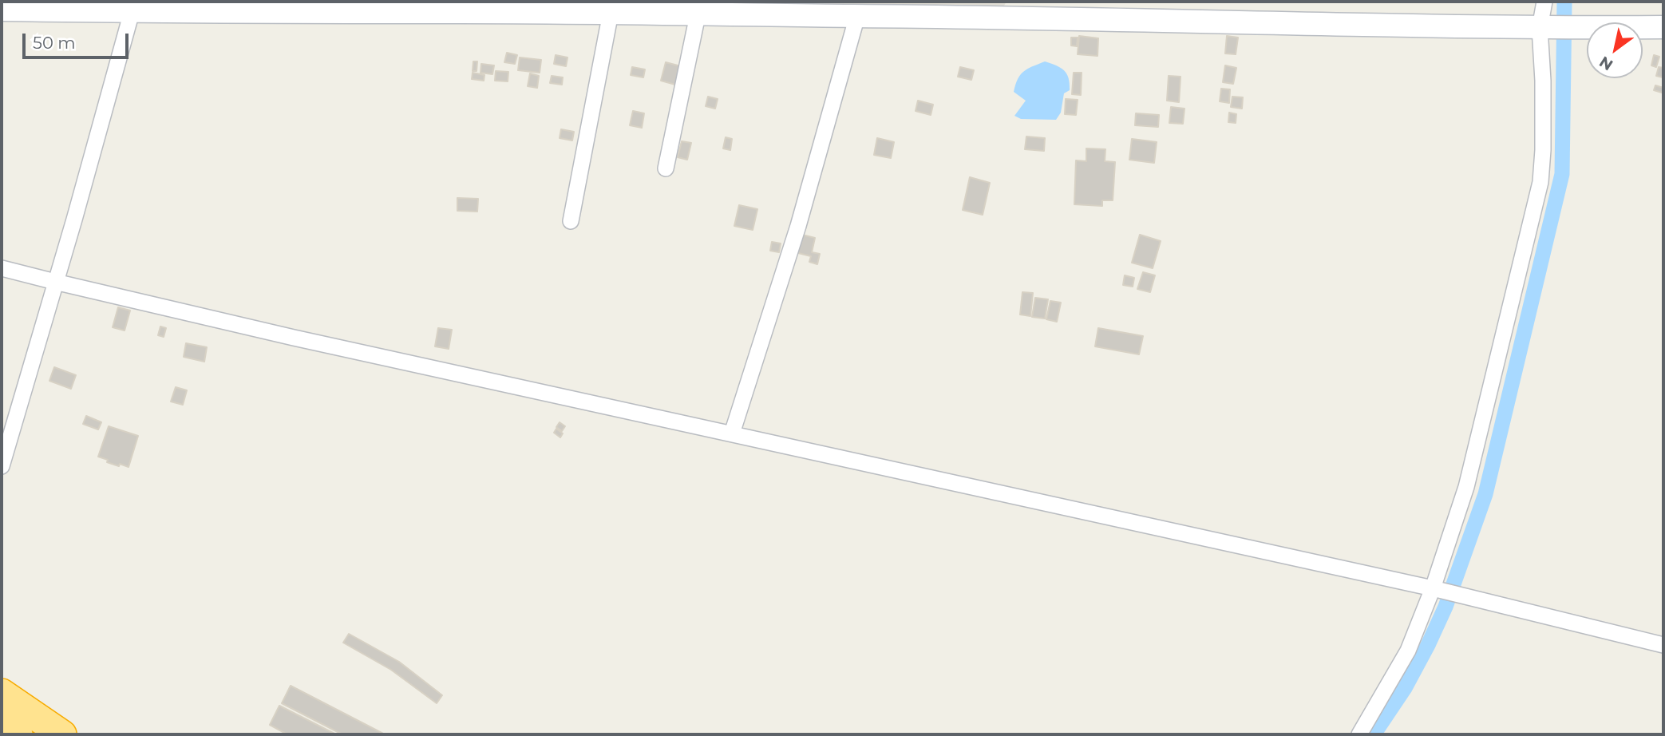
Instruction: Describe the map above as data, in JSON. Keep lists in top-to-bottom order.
{
  "scale_bar": "50 m",
  "north": "bottom left"
}
